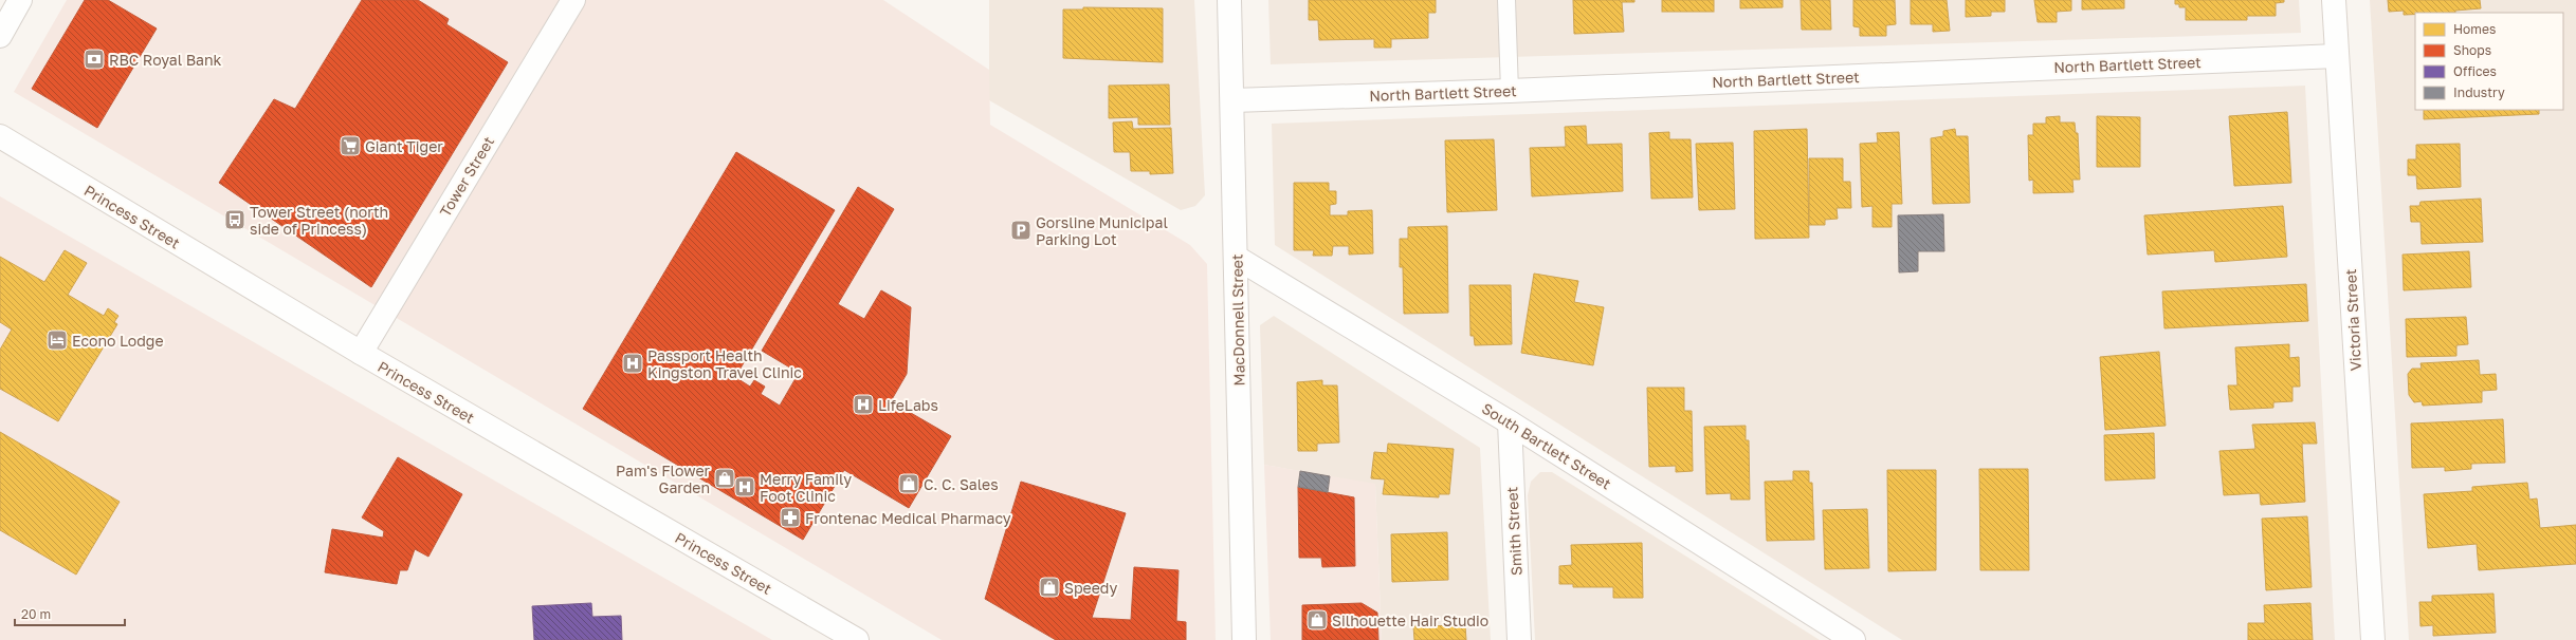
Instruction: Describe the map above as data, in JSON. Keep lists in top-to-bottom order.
{
  "streets": {
    "street": [
      "North Bartlett Street",
      "Tower Street",
      "Princess Street",
      "MacDonnell Street",
      "Victoria Street",
      "South Bartlett Street",
      "Smith Street"
    ]
  },
  "crossings": [
    ["North Bartlett Street", "MacDonnell Street"],
    ["North Bartlett Street", "Victoria Street"],
    ["Tower Street", "Princess Street"],
    ["MacDonnell Street", "South Bartlett Street"],
    ["South Bartlett Street", "Smith Street"]
  ],
  "places": {
    "bank": ["RBC Royal Bank"],
    "supermarket": ["Giant Tiger"],
    "bus stop": ["Tower Street (north side of Princess)"],
    "parking": ["Gorsline Municipal Parking Lot"],
    "hotel": ["Econo Lodge"],
    "hospital": ["Passport Health Kingston Travel Clinic", "LifeLabs", "Merry Family Foot Clinic"],
    "shop": [
      "Pam's Flower Garden",
      "C. C. Sales",
      "Speedy",
      "Silhouette Hair Studio"
    ],
    "pharmacy": ["Frontenac Medical Pharmacy"]
  },
  "legend": [
    "Homes",
    "Shops",
    "Offices",
    "Industry"
  ],
  "scale_bar": "20 m"
}
